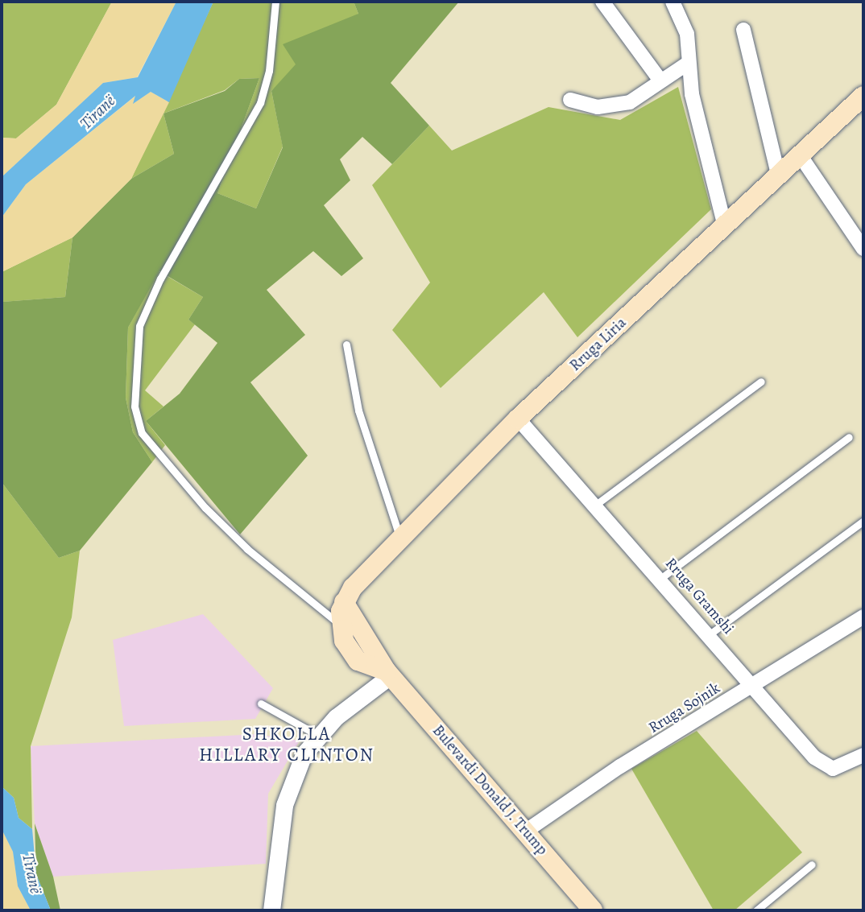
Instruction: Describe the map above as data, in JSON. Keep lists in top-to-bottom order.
{
  "streets": {
    "main road": ["Rruga Liria", "Bulevardi Donald J. Trump"],
    "street": ["Rruga Gramshi", "Rruga Sojnik"]
  },
  "crossings": [
    ["Rruga Liria", "Rruga Gramshi"],
    ["Rruga Liria", "Bulevardi Donald J. Trump"],
    ["Rruga Gramshi", "Rruga Sojnik"],
    ["Rruga Sojnik", "Bulevardi Donald J. Trump"]
  ],
  "districts": ["SHKOLLA HILLARY CLINTON"],
  "water": ["Tiranë"]
}
